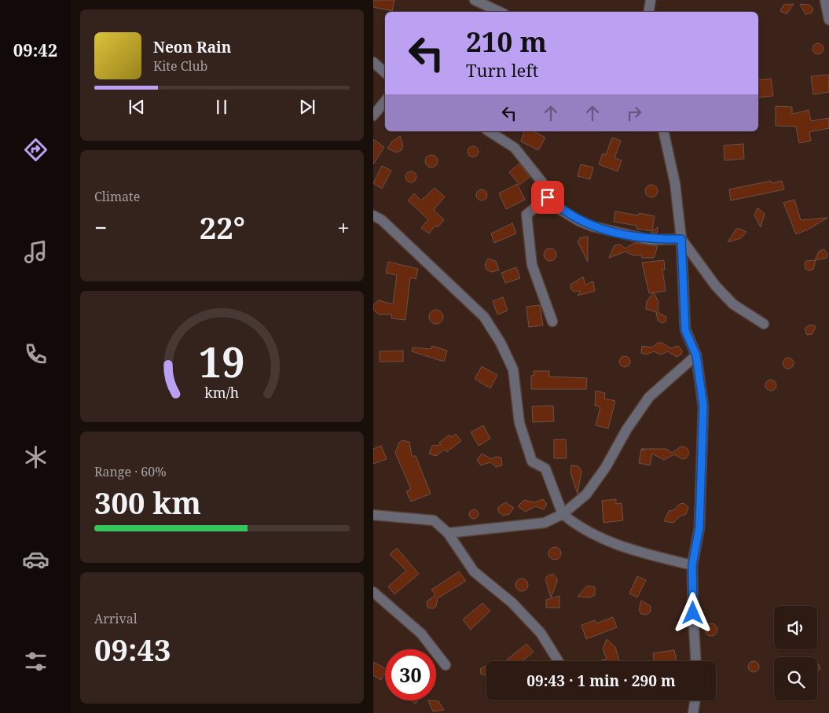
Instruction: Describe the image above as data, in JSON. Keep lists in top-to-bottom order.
{
  "page": {
    "tabs": "09:42",
    "turn": ["210 m", "Turn left"],
    "song": ["Neon Rain", "Kite Club"],
    "tile": [
      "Climate",
      ["Range · 60%", "300 km"],
      ["Arrival", "09:43"]
    ],
    "heat": ["−", "22°", "+"],
    "limit": "30",
    "trip": "09:43 · 1 min · 290 m",
    "gauge": ["19", "km/h"]
  }
}
